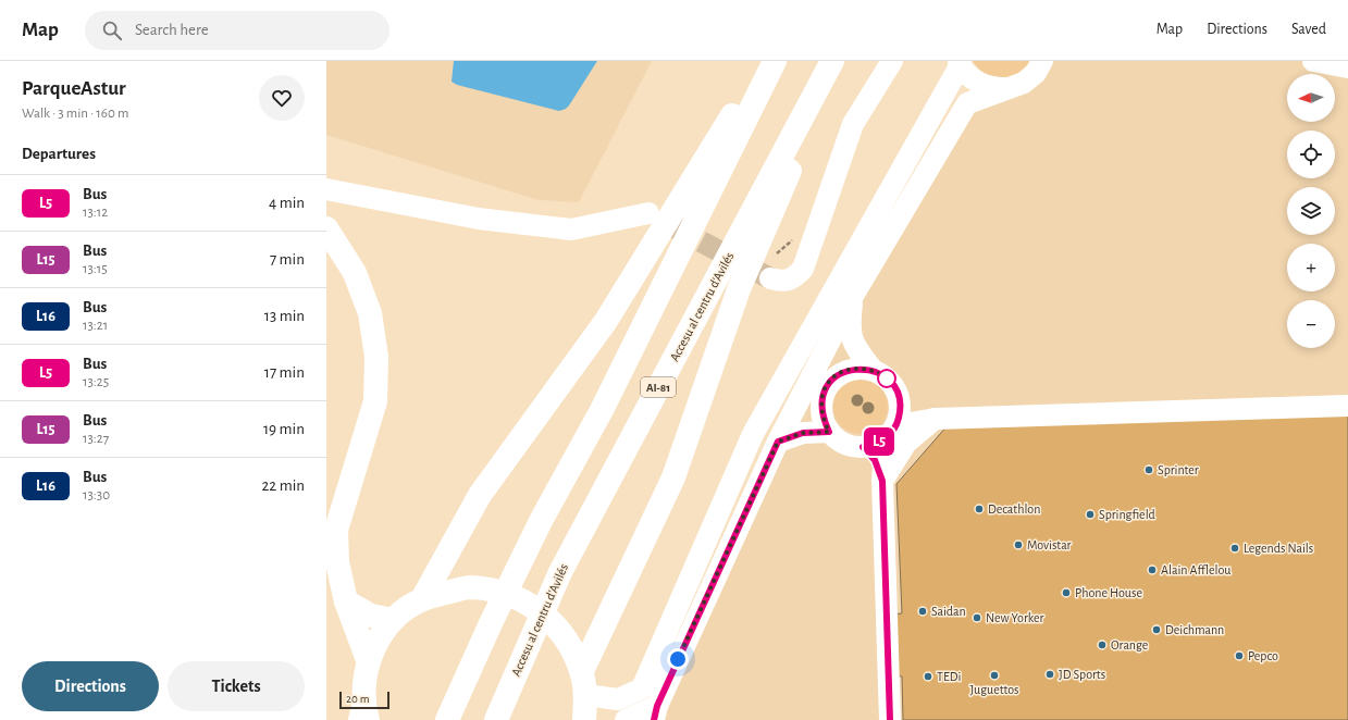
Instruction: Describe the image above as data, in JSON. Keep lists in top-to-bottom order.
{
  "streets": {
    "main road": ["Accesu al centru d'Avilés", "AI-81"]
  },
  "places": [
    "Sprinter",
    "Decathlon",
    "Springfield",
    "Movistar",
    "Legends Nails",
    "Alain Afflelou",
    "Phone House",
    "Saidan",
    "New Yorker",
    "Deichmann",
    "Orange",
    "Pepco",
    "JD Sports",
    "Juguettos",
    "TEDi"
  ],
  "lines": ["bus line L5"],
  "scale_bar": "20 m",
  "north": "left",
  "page": {
    "header": "Map",
    "search": "Search here",
    "nav": ["Map", "Directions", "Saved"],
    "heading": [
      ["ParqueAstur", "Walk · 3 min · 160 m"],
      "Departures"
    ],
    "on_map": "L5",
    "map_buttons": ["+", "−"],
    "list": [
      {
        "mark": "L5",
        "name": "Bus",
        "note": "13:12",
        "value": "4 min"
      },
      {
        "mark": "L15",
        "name": "Bus",
        "note": "13:15",
        "value": "7 min"
      },
      {
        "mark": "L16",
        "name": "Bus",
        "note": "13:21",
        "value": "13 min"
      },
      {
        "mark": "L5",
        "name": "Bus",
        "note": "13:25",
        "value": "17 min"
      },
      {
        "mark": "L15",
        "name": "Bus",
        "note": "13:27",
        "value": "19 min"
      },
      {
        "mark": "L16",
        "name": "Bus",
        "note": "13:30",
        "value": "22 min"
      }
    ],
    "buttons": ["Directions", "Tickets"],
    "scale": "20 m"
  }
}
